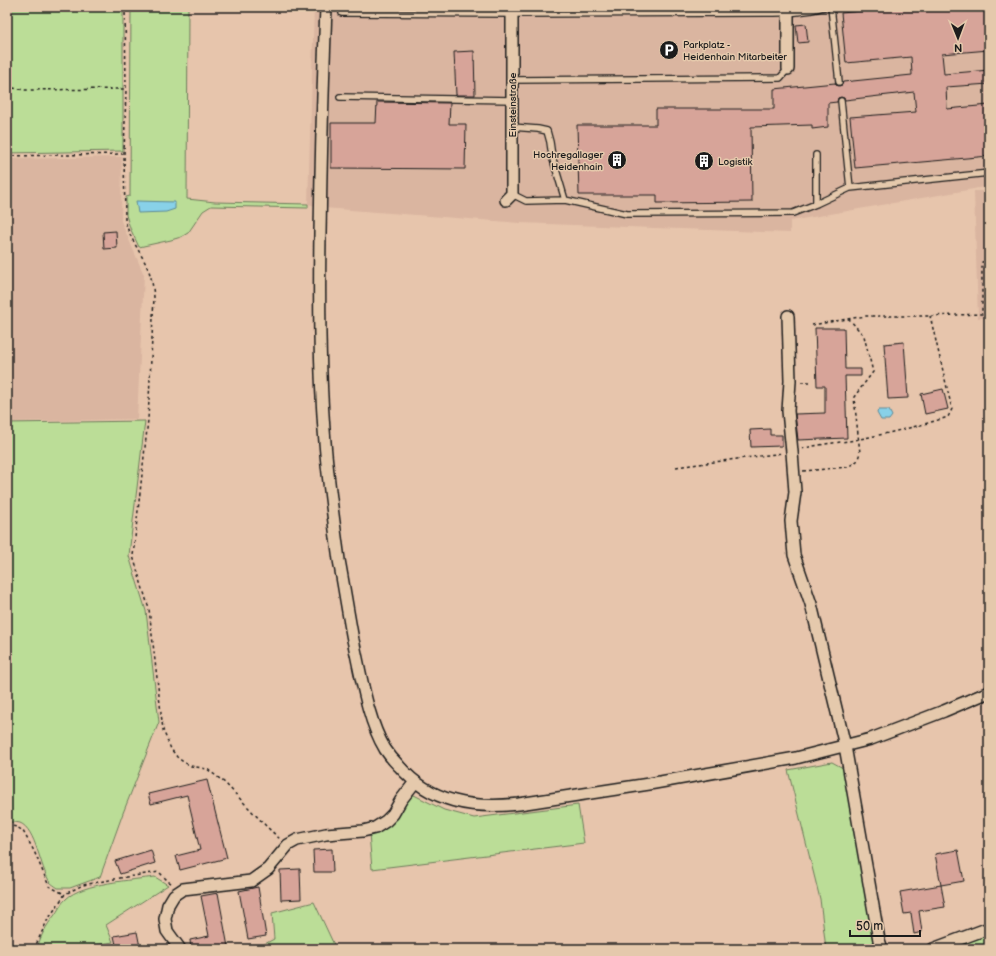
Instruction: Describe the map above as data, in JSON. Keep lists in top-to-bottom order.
{
  "streets": {
    "street": ["Einsteinstraße"]
  },
  "places": {
    "parking": ["Parkplatz - Heidenhain Mitarbeiter"],
    "building": ["Hochregallager Heidenhain", "Logistik"]
  },
  "scale_bar": "50 m",
  "north": "bottom"
}
